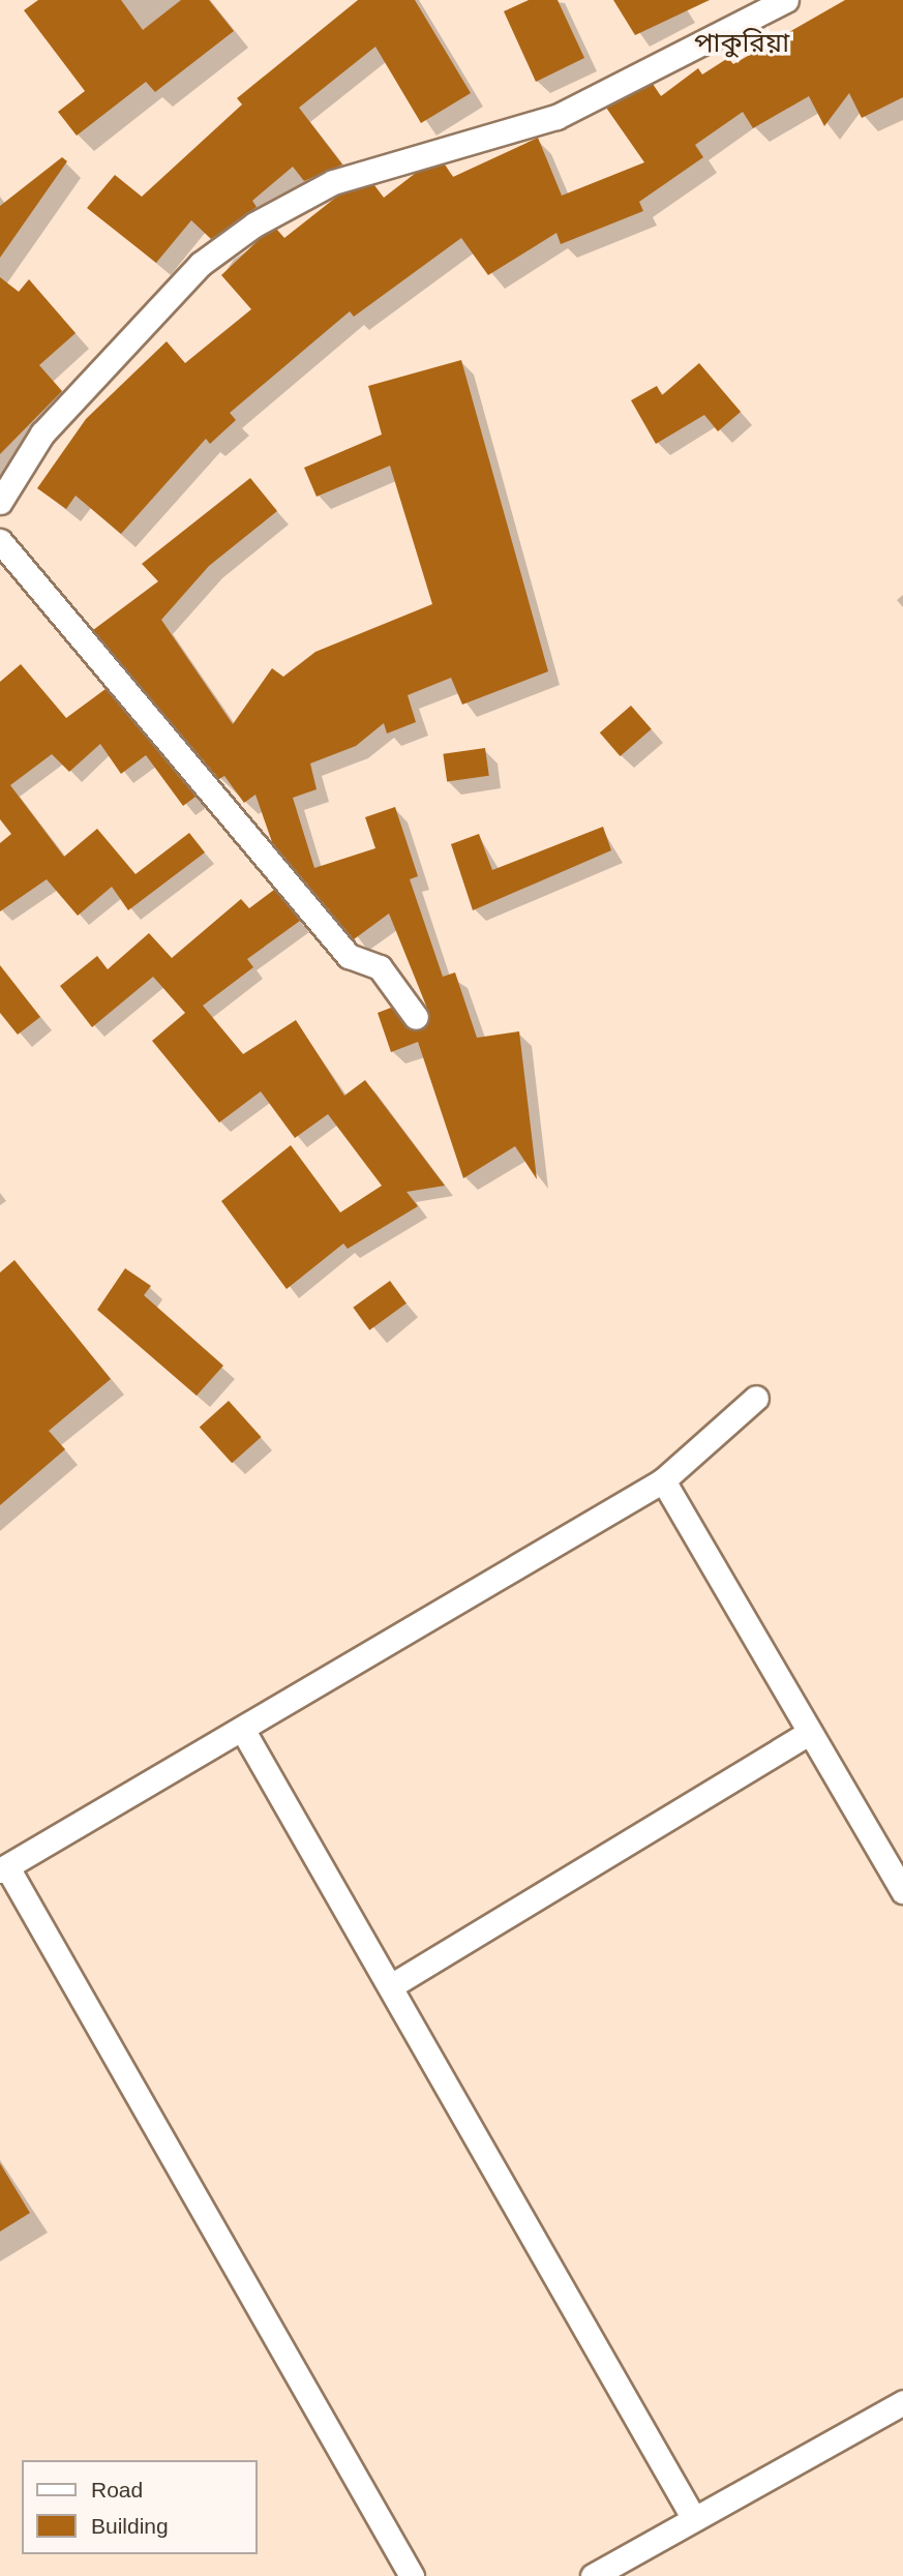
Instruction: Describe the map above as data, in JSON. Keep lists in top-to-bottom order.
{
  "districts": ["পাকুরিয়া"],
  "legend": ["Road", "Building"]
}
